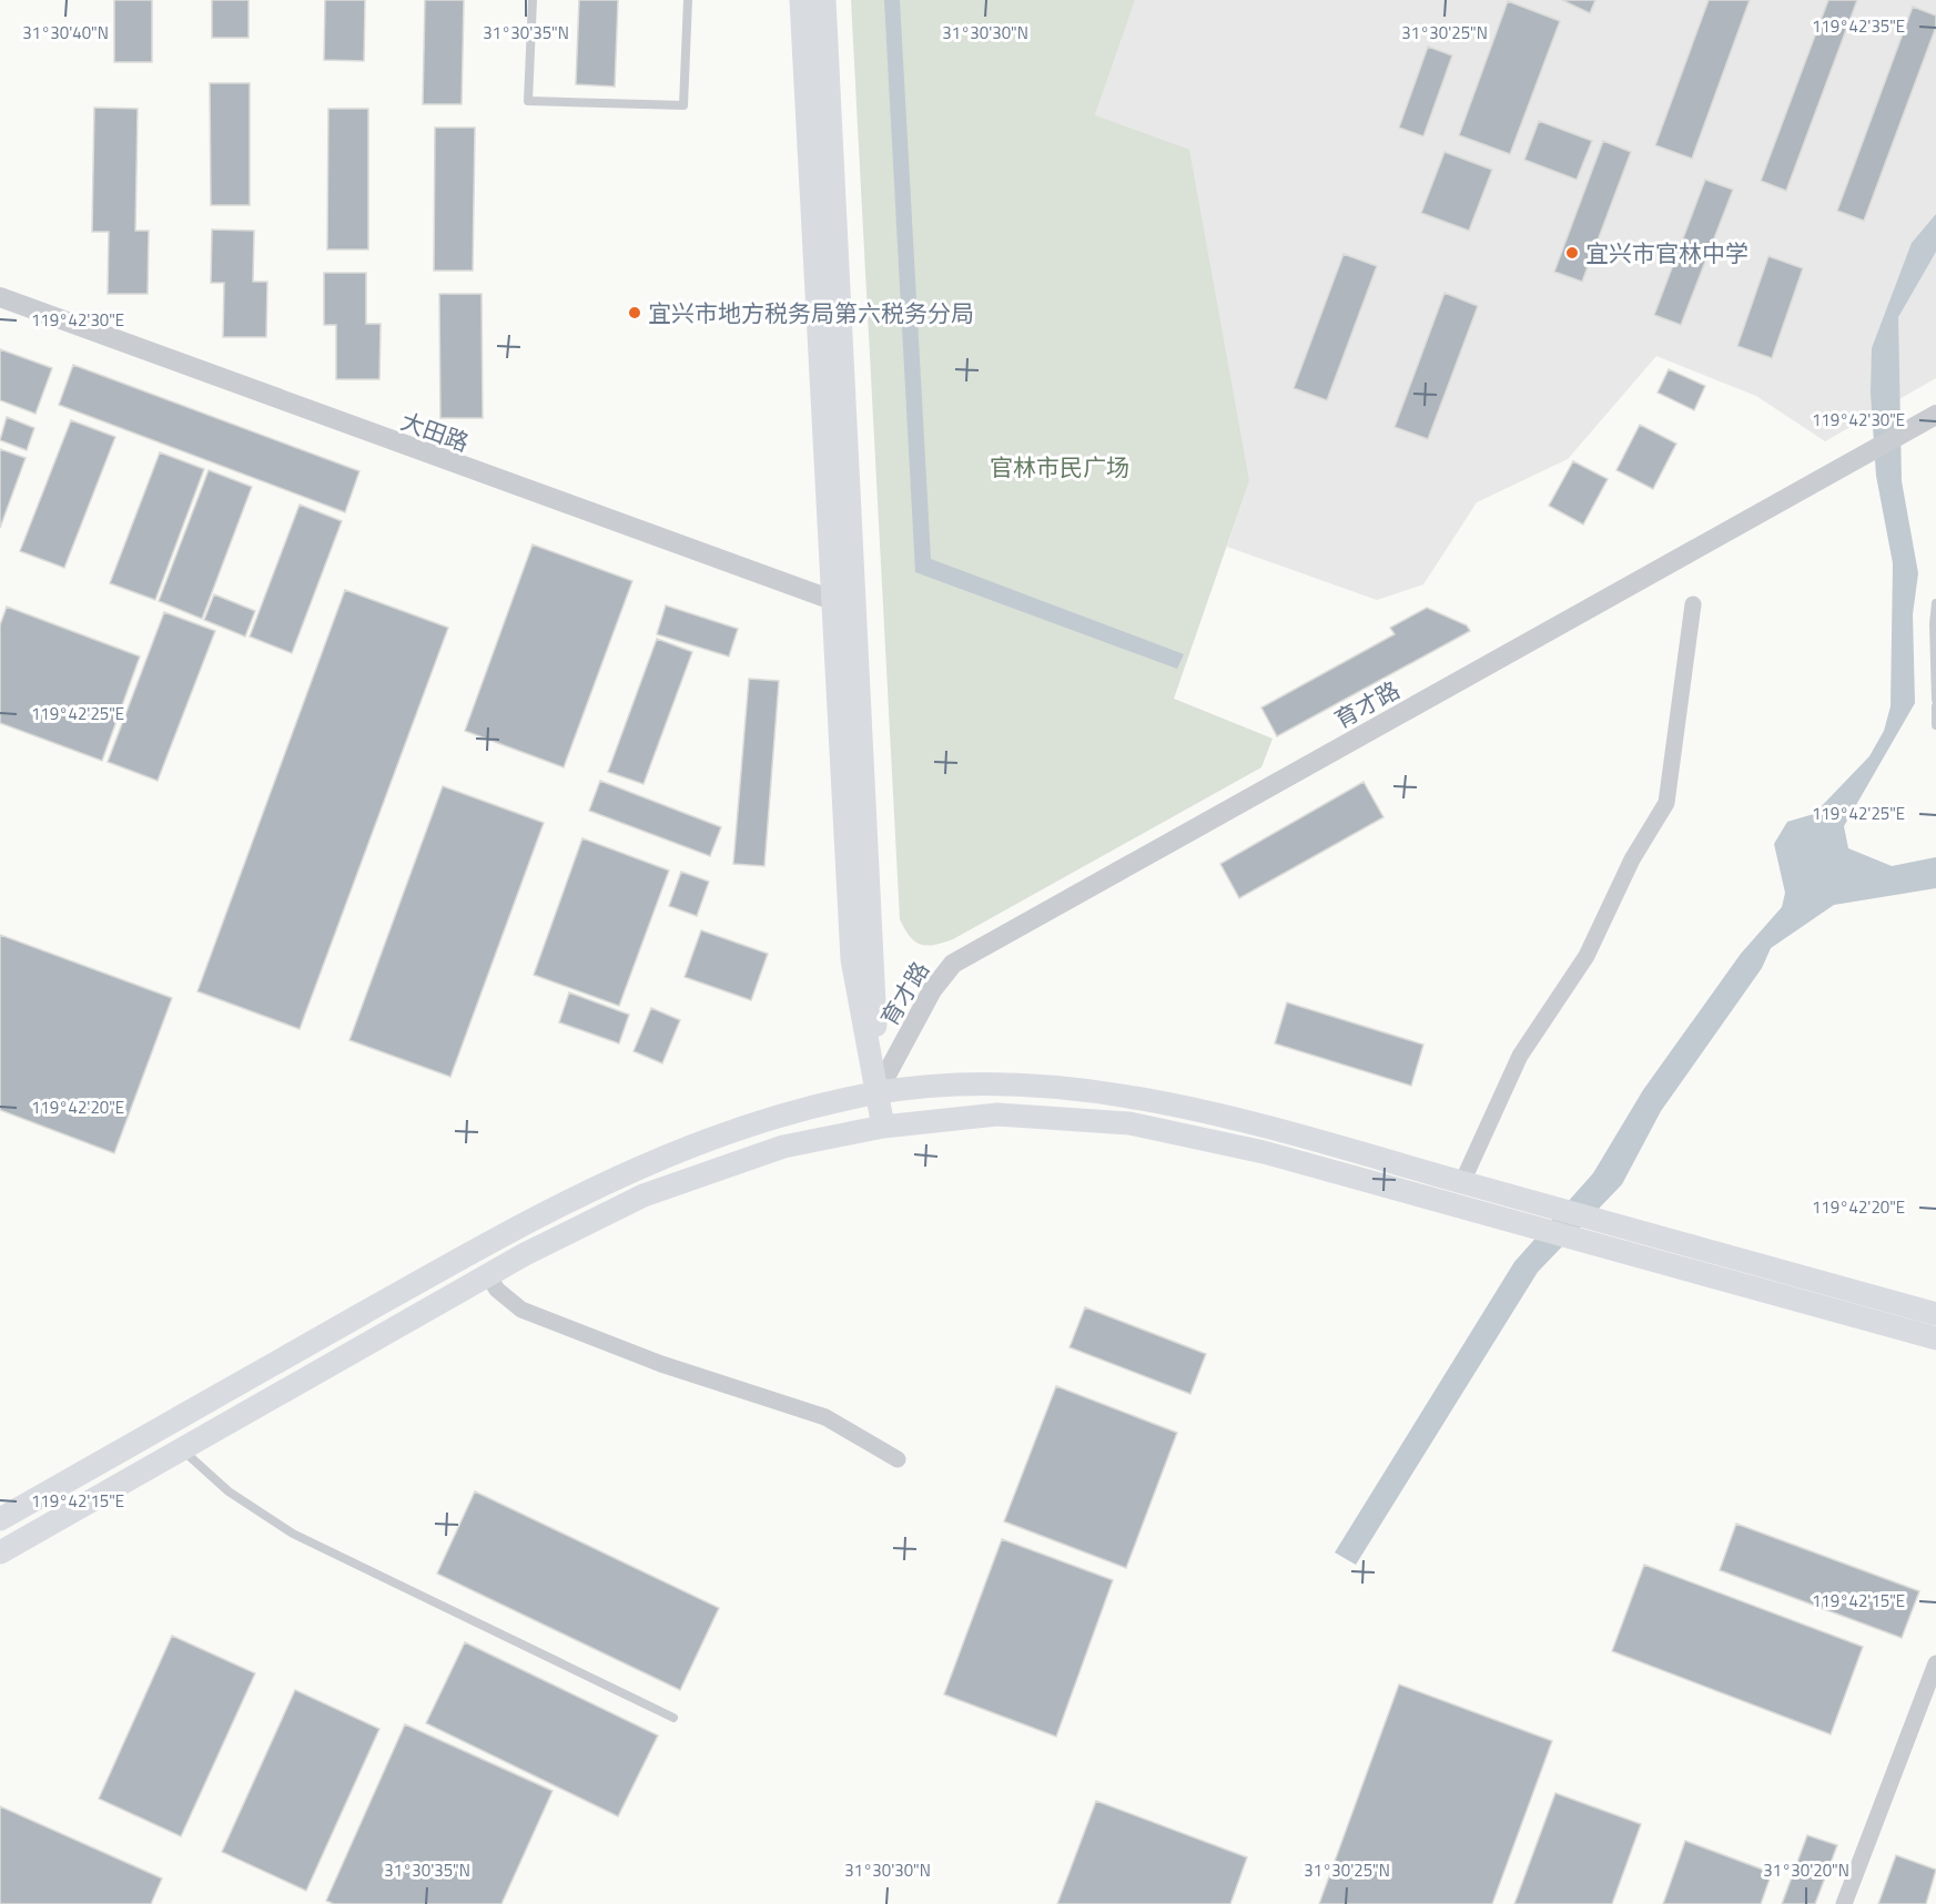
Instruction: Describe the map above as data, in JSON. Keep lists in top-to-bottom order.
{
  "streets": {
    "street": ["大田路", "育才路"]
  },
  "parks": ["官林市民广场"],
  "places": ["宜兴市官林中学", "宜兴市地方税务局第六税务分局"],
  "coordinates": [
    "119°42'35\"E",
    "31°30'40\"N",
    "31°30'35\"N",
    "31°30'30\"N",
    "31°30'25\"N",
    "119°42'30\"E",
    "119°42'25\"E",
    "119°42'20\"E",
    "119°42'15\"E",
    "31°30'20\"N"
  ]
}
